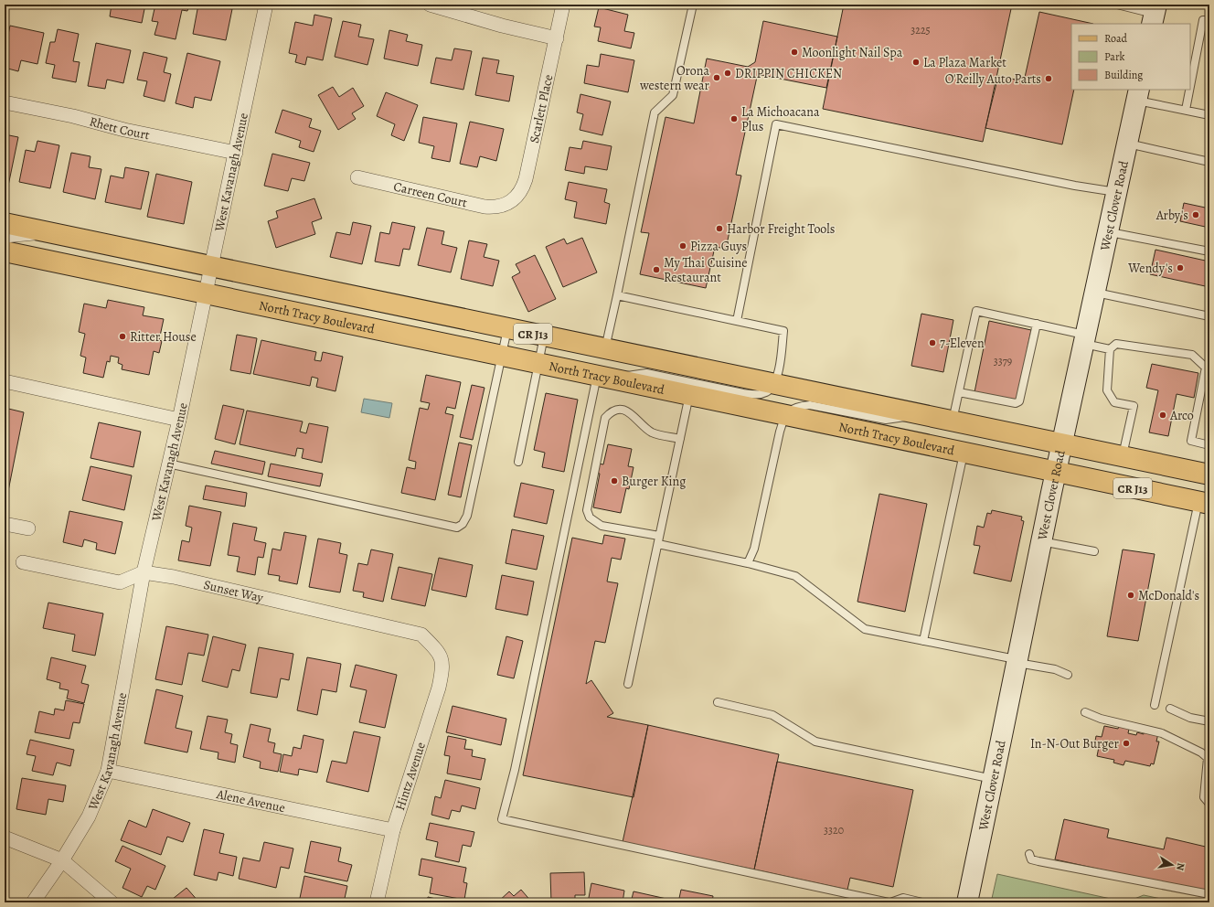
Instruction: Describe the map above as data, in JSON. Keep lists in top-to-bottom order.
{
  "streets": {
    "main road": ["North Tracy Boulevard", "CR J13"],
    "street": [
      "Scarlett Place",
      "Rhett Court",
      "West Kavanagh Avenue",
      "Carreen Court",
      "West Clover Road",
      "Sunset Way",
      "Hintz Avenue",
      "Alene Avenue"
    ]
  },
  "crossings": [
    ["Scarlett Place", "Carreen Court"],
    ["Rhett Court", "West Kavanagh Avenue"],
    ["West Kavanagh Avenue", "North Tracy Boulevard"],
    ["West Kavanagh Avenue", "CR J13"],
    ["West Kavanagh Avenue", "Sunset Way"],
    ["West Kavanagh Avenue", "Alene Avenue"],
    ["West Clover Road", "North Tracy Boulevard"],
    ["West Clover Road", "CR J13"],
    ["Sunset Way", "Hintz Avenue"],
    ["Hintz Avenue", "Alene Avenue"]
  ],
  "places": [
    "Moonlight Nail Spa",
    "La Plaza Market",
    "DRIPPIN CHICKEN",
    "Orona western wear",
    "O'Reilly Auto Parts",
    "La Michoacana Plus",
    "Arby's",
    "Harbor Freight Tools",
    "Pizza Guys",
    "Wendy's",
    "My Thai Cuisine Restaurant",
    "Ritter House",
    "7-Eleven",
    "Arco",
    "Burger King",
    "McDonald's",
    "In-N-Out Burger"
  ],
  "house_numbers": ["3225", "3379", "3320"],
  "legend": ["Road", "Park", "Building"],
  "north": "right"
}
